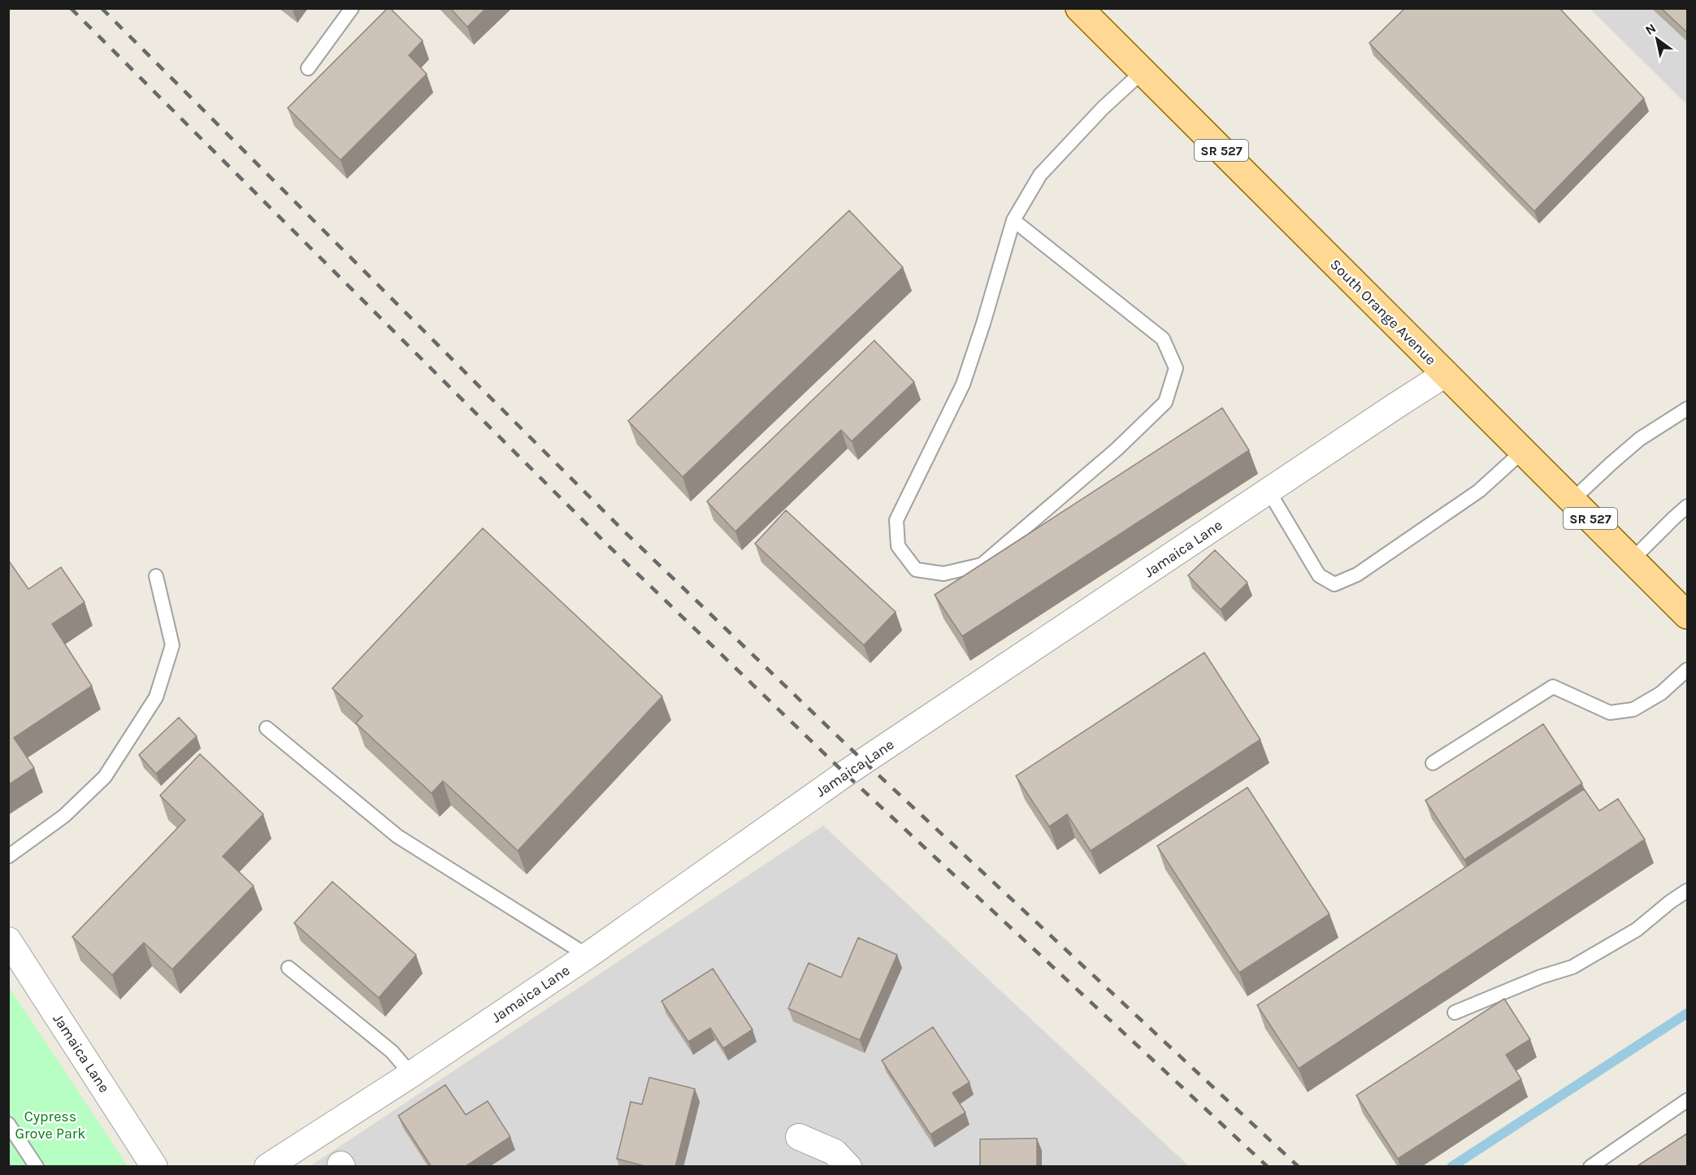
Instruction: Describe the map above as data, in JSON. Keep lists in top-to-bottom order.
{
  "streets": {
    "main road": ["SR 527", "South Orange Avenue"],
    "street": ["Jamaica Lane"]
  },
  "crossings": [
    ["South Orange Avenue", "Jamaica Lane"]
  ],
  "parks": ["Cypress Grove Park"],
  "north": "top left"
}
